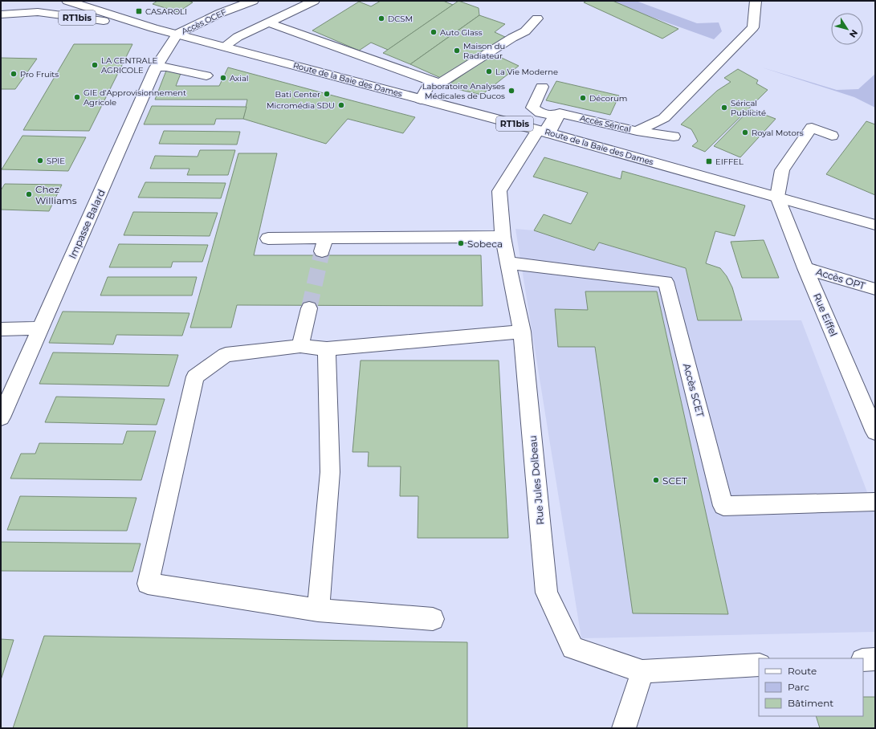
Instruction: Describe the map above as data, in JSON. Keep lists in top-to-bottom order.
{
  "streets": {
    "street": [
      "RT1bis",
      "Accès OCEF",
      "Route de la Baie des Dames",
      "Accès Sérical",
      "Impasse Balard",
      "Accès OPT",
      "Rue Eiffel",
      "Accès SCET",
      "Rue Jules Dolbeau"
    ]
  },
  "crossings": [
    ["Accès OCEF", "Route de la Baie des Dames"],
    ["Accès OCEF", "Impasse Balard"],
    ["Route de la Baie des Dames", "Accès Sérical"],
    ["Route de la Baie des Dames", "Impasse Balard"],
    ["Route de la Baie des Dames", "Rue Eiffel"],
    ["Route de la Baie des Dames", "Rue Jules Dolbeau"],
    ["Accès Sérical", "Rue Jules Dolbeau"],
    ["Accès OPT", "Rue Eiffel"],
    ["Accès SCET", "Rue Jules Dolbeau"]
  ],
  "places": {
    "transit": ["CASAROLI", "EIFFEL"],
    "other": [
      "DCSM",
      "Auto Glass",
      "Maison du Radiateur",
      "LA CENTRALE AGRICOLE",
      "La Vie Moderne",
      "Pro Fruits",
      "Axial",
      "Laboratoire Analyses Médicales de Ducos",
      "Bati Center",
      "GIE d'Approvisionnement Agricole",
      "Décorum",
      "Micromédia SDU",
      "Sérical Publicité",
      "Royal Motors",
      "SPIE",
      "Chez Williams",
      "Sobeca",
      "SCET"
    ]
  },
  "legend": ["Route", "Parc", "Bâtiment"],
  "north": "bottom right"
}
